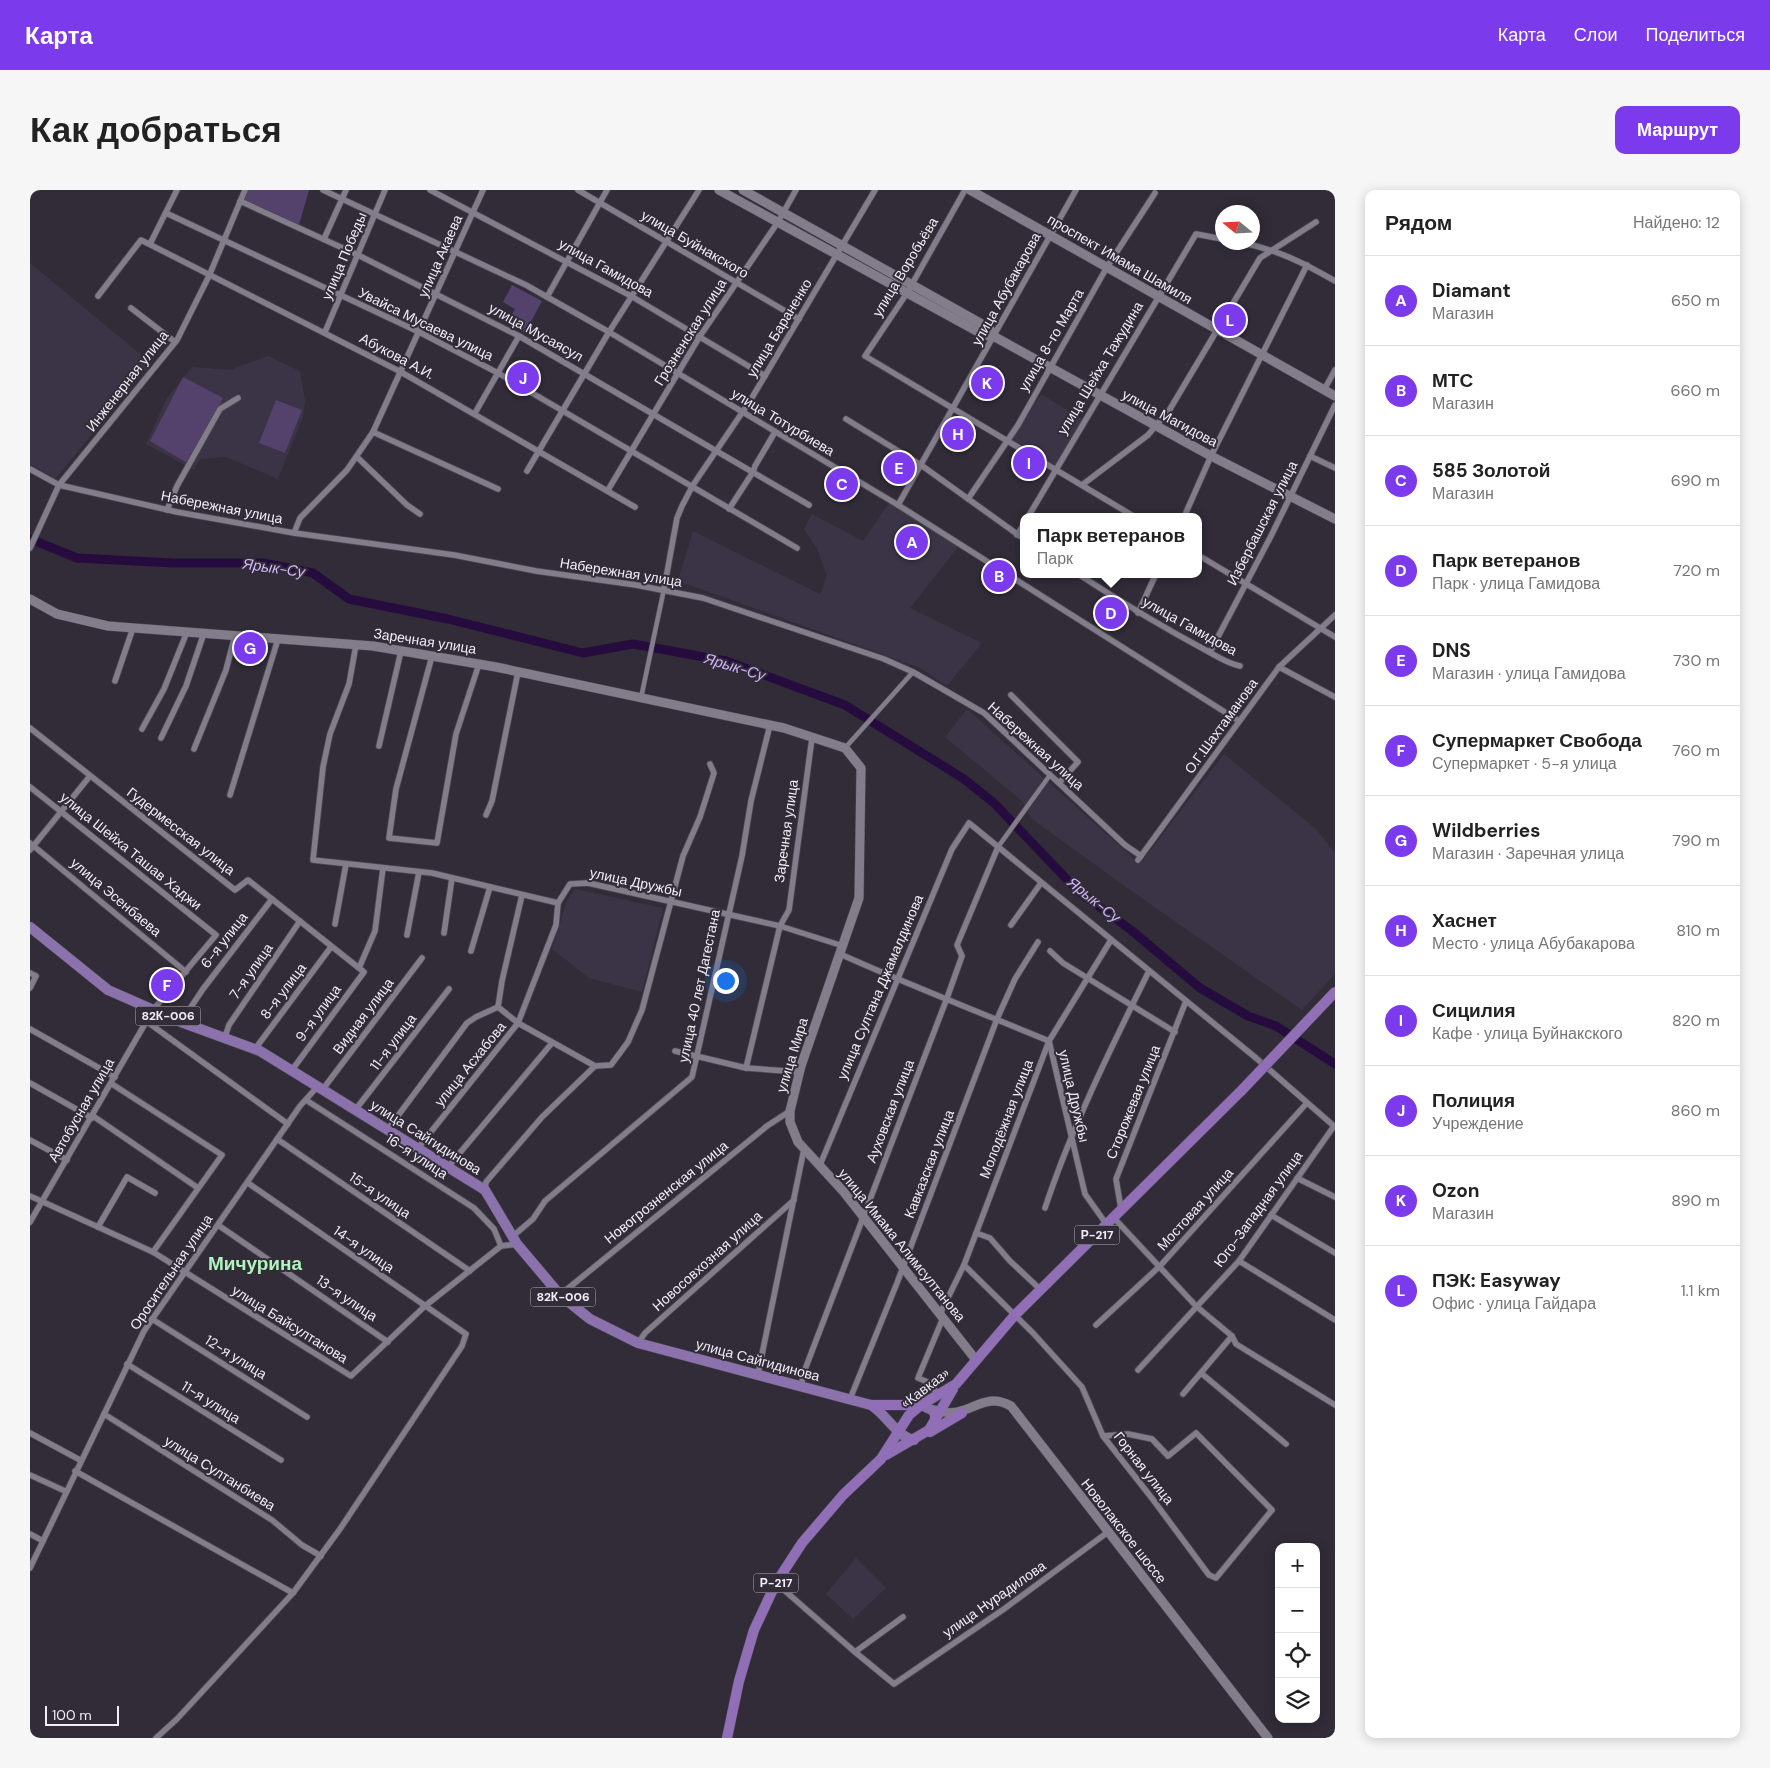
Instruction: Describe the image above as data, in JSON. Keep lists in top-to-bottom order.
{
  "streets": {
    "highway": ["Р-217", "«Кавказ»"],
    "main road": [
      "проспект Имама Шамиля",
      "улица Магидова",
      "Заречная улица",
      "82К-006",
      "улица Мира",
      "улица Сайгидинова",
      "улица Имама Алимсултанова",
      "Новолакское шоссе"
    ],
    "street": [
      "улица Буйнакского",
      "улица Победы",
      "улица Акаева",
      "улица Воробьёва",
      "улица Гамидова",
      "улица Абубакарова",
      "Увайса Мусаева улица",
      "улица Бараненко",
      "улица Мусаясул",
      "Грозненская улица",
      "улица 8-го Марта",
      "Абукова А.И.",
      "улица Шейха Тажудина",
      "Инженерная улица",
      "улица Тотурбиева",
      "Набережная улица",
      "Избербашская улица",
      "О.Г.Шахтаманова",
      "Гудермесская улица",
      "улица Шейха Ташав Хаджи",
      "улица Дружбы",
      "улица Эсенбаева",
      "6-я улица",
      "7-я улица",
      "улица 40 лет Дагестана",
      "улица Султана Джамалдинова",
      "8-я улица",
      "9-я улица",
      "Видная улица",
      "11-я улица",
      "улица Асхабова",
      "Сторожевая улица",
      "Автобусная улица",
      "Ауховская улица",
      "Молодёжная улица",
      "16-я улица",
      "Кавказская улица",
      "Новогрозненская улица",
      "15-я улица",
      "Мостовая улица",
      "Юго-Западная улица",
      "14-я улица",
      "Новосовхозная улица",
      "Оросительная улица",
      "13-я улица",
      "улица Байсултанова",
      "12-я улица",
      "Горная улица",
      "улица Султанбиева",
      "улица Нурадилова"
    ]
  },
  "crossings": [
    ["улица Буйнакского", "улица Бараненко"],
    ["улица Буйнакского", "Грозненская улица"],
    ["улица Победы", "Увайса Мусаева улица"],
    ["улица Победы", "улица Мусаясул"],
    ["улица Победы", "Абукова А.И."],
    ["улица Победы", "улица Тотурбиева"],
    ["улица Акаева", "улица Гамидова"],
    ["улица Акаева", "Увайса Мусаева улица"],
    ["улица Акаева", "улица Мусаясул"],
    ["улица Акаева", "Абукова А.И."],
    ["улица Акаева", "улица Тотурбиева"],
    ["улица Акаева", "Набережная улица"],
    ["проспект Имама Шамиля", "улица Абубакарова"],
    ["проспект Имама Шамиля", "улица 8-го Марта"],
    ["проспект Имама Шамиля", "улица Шейха Тажудина"],
    ["улица Воробьёва", "улица Абубакарова"],
    ["улица Воробьёва", "улица Магидова"],
    ["улица Гамидова", "улица Бараненко"],
    ["улица Гамидова", "Грозненская улица"],
    ["улица Гамидова", "Избербашская улица"],
    ["улица Абубакарова", "улица Магидова"],
    ["улица Абубакарова", "улица Тотурбиева"],
    ["Увайса Мусаева улица", "улица Бараненко"],
    ["Увайса Мусаева улица", "Грозненская улица"],
    ["Увайса Мусаева улица", "Инженерная улица"],
    ["улица Бараненко", "улица Мусаясул"],
    ["улица Бараненко", "улица Магидова"],
    ["улица Бараненко", "улица Тотурбиева"],
    ["улица Бараненко", "Набережная улица"],
    ["улица Мусаясул", "Грозненская улица"],
    ["улица Мусаясул", "Инженерная улица"],
    ["Грозненская улица", "Абукова А.И."],
    ["Грозненская улица", "улица Магидова"],
    ["Грозненская улица", "улица Тотурбиева"],
    ["улица 8-го Марта", "улица Магидова"],
    ["Абукова А.И.", "Инженерная улица"],
    ["улица Шейха Тажудина", "улица Магидова"],
    ["Инженерная улица", "Набережная улица"],
    ["улица Магидова", "Избербашская улица"],
    ["улица Тотурбиева", "О.Г.Шахтаманова"],
    ["Набережная улица", "О.Г.Шахтаманова"],
    ["Заречная улица", "улица Дружбы"],
    ["Заречная улица", "улица 40 лет Дагестана"],
    ["Заречная улица", "улица Мира"],
    ["Гудермесская улица", "6-я улица"],
    ["Гудермесская улица", "7-я улица"],
    ["Гудермесская улица", "8-я улица"],
    ["Гудермесская улица", "9-я улица"],
    ["улица Шейха Ташав Хаджи", "Автобусная улица"],
    ["улица Дружбы", "улица 40 лет Дагестана"],
    ["улица Дружбы", "улица Султана Джамалдинова"],
    ["улица Дружбы", "улица Мира"],
    ["улица Дружбы", "улица Асхабова"],
    ["улица Дружбы", "Сторожевая улица"],
    ["улица Дружбы", "Ауховская улица"],
    ["улица Дружбы", "Молодёжная улица"],
    ["улица Дружбы", "Кавказская улица"],
    ["улица Дружбы", "Мостовая улица"],
    ["улица Дружбы", "Юго-Западная улица"],
    ["улица Дружбы", "«Кавказ»"],
    ["улица Эсенбаева", "Автобусная улица"],
    ["6-я улица", "улица Сайгидинова"],
    ["7-я улица", "улица Сайгидинова"],
    ["улица 40 лет Дагестана", "улица Сайгидинова"],
    ["улица Султана Джамалдинова", "Ауховская улица"],
    ["улица Султана Джамалдинова", "улица Имама Алимсултанова"],
    ["8-я улица", "улица Сайгидинова"],
    ["9-я улица", "улица Сайгидинова"],
    ["82К-006", "улица Сайгидинова"],
    ["82К-006", "«Кавказ»"],
    ["Видная улица", "улица Сайгидинова"],
    ["Видная улица", "Оросительная улица"],
    ["11-я улица", "улица Сайгидинова"],
    ["11-я улица", "Оросительная улица"],
    ["улица Мира", "Новогрозненская улица"],
    ["улица Мира", "улица Имама Алимсултанова"],
    ["улица Асхабова", "улица Сайгидинова"],
    ["Сторожевая улица", "«Кавказ»"],
    ["Автобусная улица", "улица Сайгидинова"],
    ["Автобусная улица", "улица Байсултанова"],
    ["Ауховская улица", "улица Сайгидинова"],
    ["Ауховская улица", "улица Имама Алимсултанова"],
    ["Молодёжная улица", "улица Имама Алимсултанова"],
    ["Молодёжная улица", "Горная улица"],
    ["улица Сайгидинова", "Кавказская улица"],
    ["улица Сайгидинова", "Новогрозненская улица"],
    ["улица Сайгидинова", "Новосовхозная улица"],
    ["улица Сайгидинова", "Оросительная улица"],
    ["16-я улица", "Оросительная улица"],
    ["Кавказская улица", "улица Имама Алимсултанова"],
    ["15-я улица", "Оросительная улица"],
    ["Р-217", "«Кавказ»"],
    ["Р-217", "Новолакское шоссе"],
    ["улица Имама Алимсултанова", "«Кавказ»"],
    ["14-я улица", "Оросительная улица"],
    ["14-я улица", "улица Султанбиева"],
    ["Оросительная улица", "13-я улица"],
    ["Оросительная улица", "улица Байсултанова"],
    ["Оросительная улица", "12-я улица"],
    ["Оросительная улица", "улица Султанбиева"],
    ["13-я улица", "улица Байсултанова"],
    ["«Кавказ»", "Горная улица"],
    ["Новолакское шоссе", "улица Нурадилова"]
  ],
  "districts": ["Мичурина"],
  "water": ["Ярык-Су"],
  "scale_bar": "100 m",
  "north": "left",
  "page": {
    "header": "Карта",
    "nav": ["Карта", "Слои", "Поделиться"],
    "buttons": "Маршрут",
    "title": "Как добраться",
    "heading": ["Рядом", "Найдено: 12"],
    "list": [
      {
        "mark": "A",
        "name": "Diamant",
        "note": "Магазин",
        "value": "650 m"
      },
      {
        "mark": "B",
        "name": "МТС",
        "note": "Магазин",
        "value": "660 m"
      },
      {
        "mark": "C",
        "name": "585 Золотой",
        "note": "Магазин",
        "value": "690 m"
      },
      {
        "mark": "D",
        "name": "Парк ветеранов",
        "note": "Парк · улица Гамидова",
        "value": "720 m"
      },
      {
        "mark": "E",
        "name": "DNS",
        "note": "Магазин · улица Гамидова",
        "value": "730 m"
      },
      {
        "mark": "F",
        "name": "Супермаркет Свобода",
        "note": "Супермаркет · 5-я улица",
        "value": "760 m"
      },
      {
        "mark": "G",
        "name": "Wildberries",
        "note": "Магазин · Заречная улица",
        "value": "790 m"
      },
      {
        "mark": "H",
        "name": "Хаснет",
        "note": "Место · улица Абубакарова",
        "value": "810 m"
      },
      {
        "mark": "I",
        "name": "Сицилия",
        "note": "Кафе · улица Буйнакского",
        "value": "820 m"
      },
      {
        "mark": "J",
        "name": "Полиция",
        "note": "Учреждение",
        "value": "860 m"
      },
      {
        "mark": "K",
        "name": "Ozon",
        "note": "Магазин",
        "value": "890 m"
      },
      {
        "mark": "L",
        "name": "ПЭК: Easyway",
        "note": "Офис · улица Гайдара",
        "value": "1.1 km"
      }
    ],
    "pins": [
      "L",
      "J",
      "K",
      "H",
      "I",
      "E",
      "C",
      "A",
      "B",
      "D",
      "G",
      "F"
    ],
    "popup": ["Парк ветеранов", "Парк"],
    "map_buttons": ["+", "−"],
    "scale": "100 m"
  }
}
